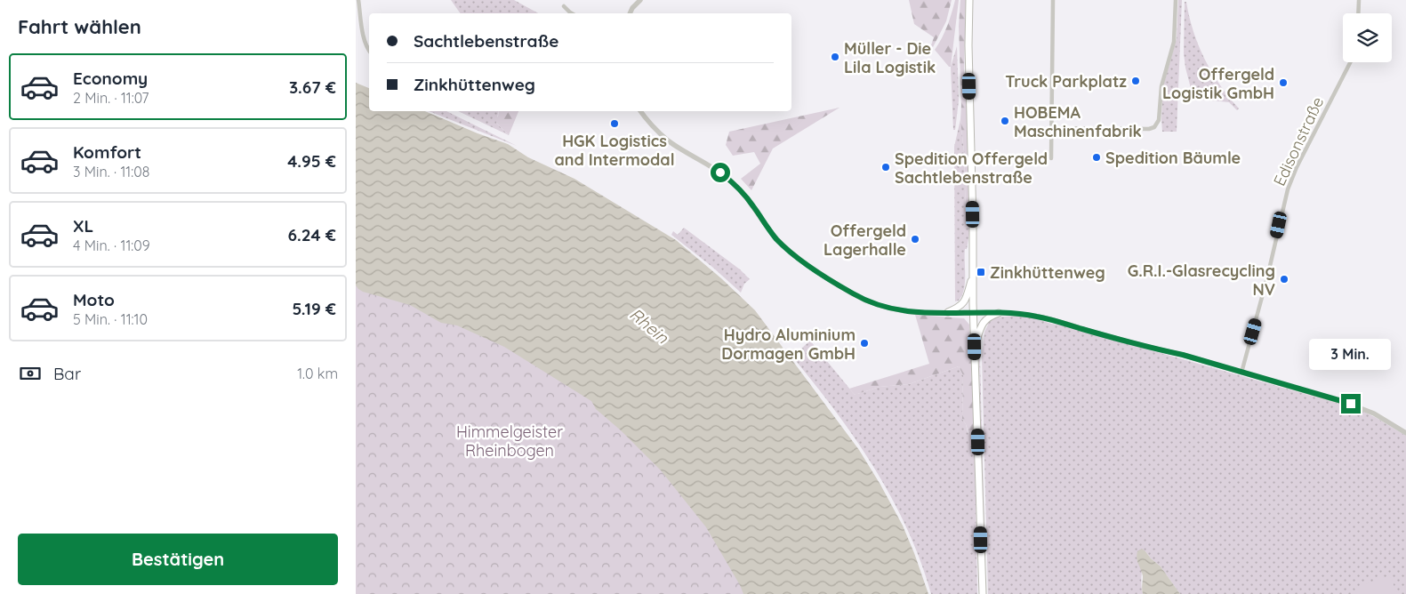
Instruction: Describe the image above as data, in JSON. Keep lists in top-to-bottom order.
{
  "streets": {
    "street": ["Edisonstraße"]
  },
  "water": ["Rhein"],
  "parks": ["Himmelgeister Rheinbogen"],
  "places": {
    "other": [
      "Müller - Die Lila Logistik",
      "Truck Parkplatz",
      "Offergeld Logistik GmbH",
      "HOBEMA Maschinenfabrik",
      "HGK Logistics and Intermodal",
      "Spedition Bäumle",
      "Spedition Offergeld Sachtlebenstraße",
      "Offergeld Lagerhalle",
      "G.R.I.-Glasrecycling NV",
      "Hydro Aluminium Dormagen GmbH"
    ],
    "transit": ["Zinkhüttenweg"]
  },
  "page": {
    "heading": "Fahrt wählen",
    "banner": ["Sachtlebenstraße", "Zinkhüttenweg"],
    "list": [
      {
        "name": "Economy",
        "note": "2 Min. · 11:07",
        "value": "3.67 €"
      },
      {
        "name": "Komfort",
        "note": "3 Min. · 11:08",
        "value": "4.95 €"
      },
      {
        "name": "XL",
        "note": "4 Min. · 11:09",
        "value": "6.24 €"
      },
      {
        "name": "Moto",
        "note": "5 Min. · 11:10",
        "value": "5.19 €"
      }
    ],
    "bubble": "3 Min.",
    "pay": ["Bar", "1.0 km"],
    "buttons": "Bestätigen"
  }
}
